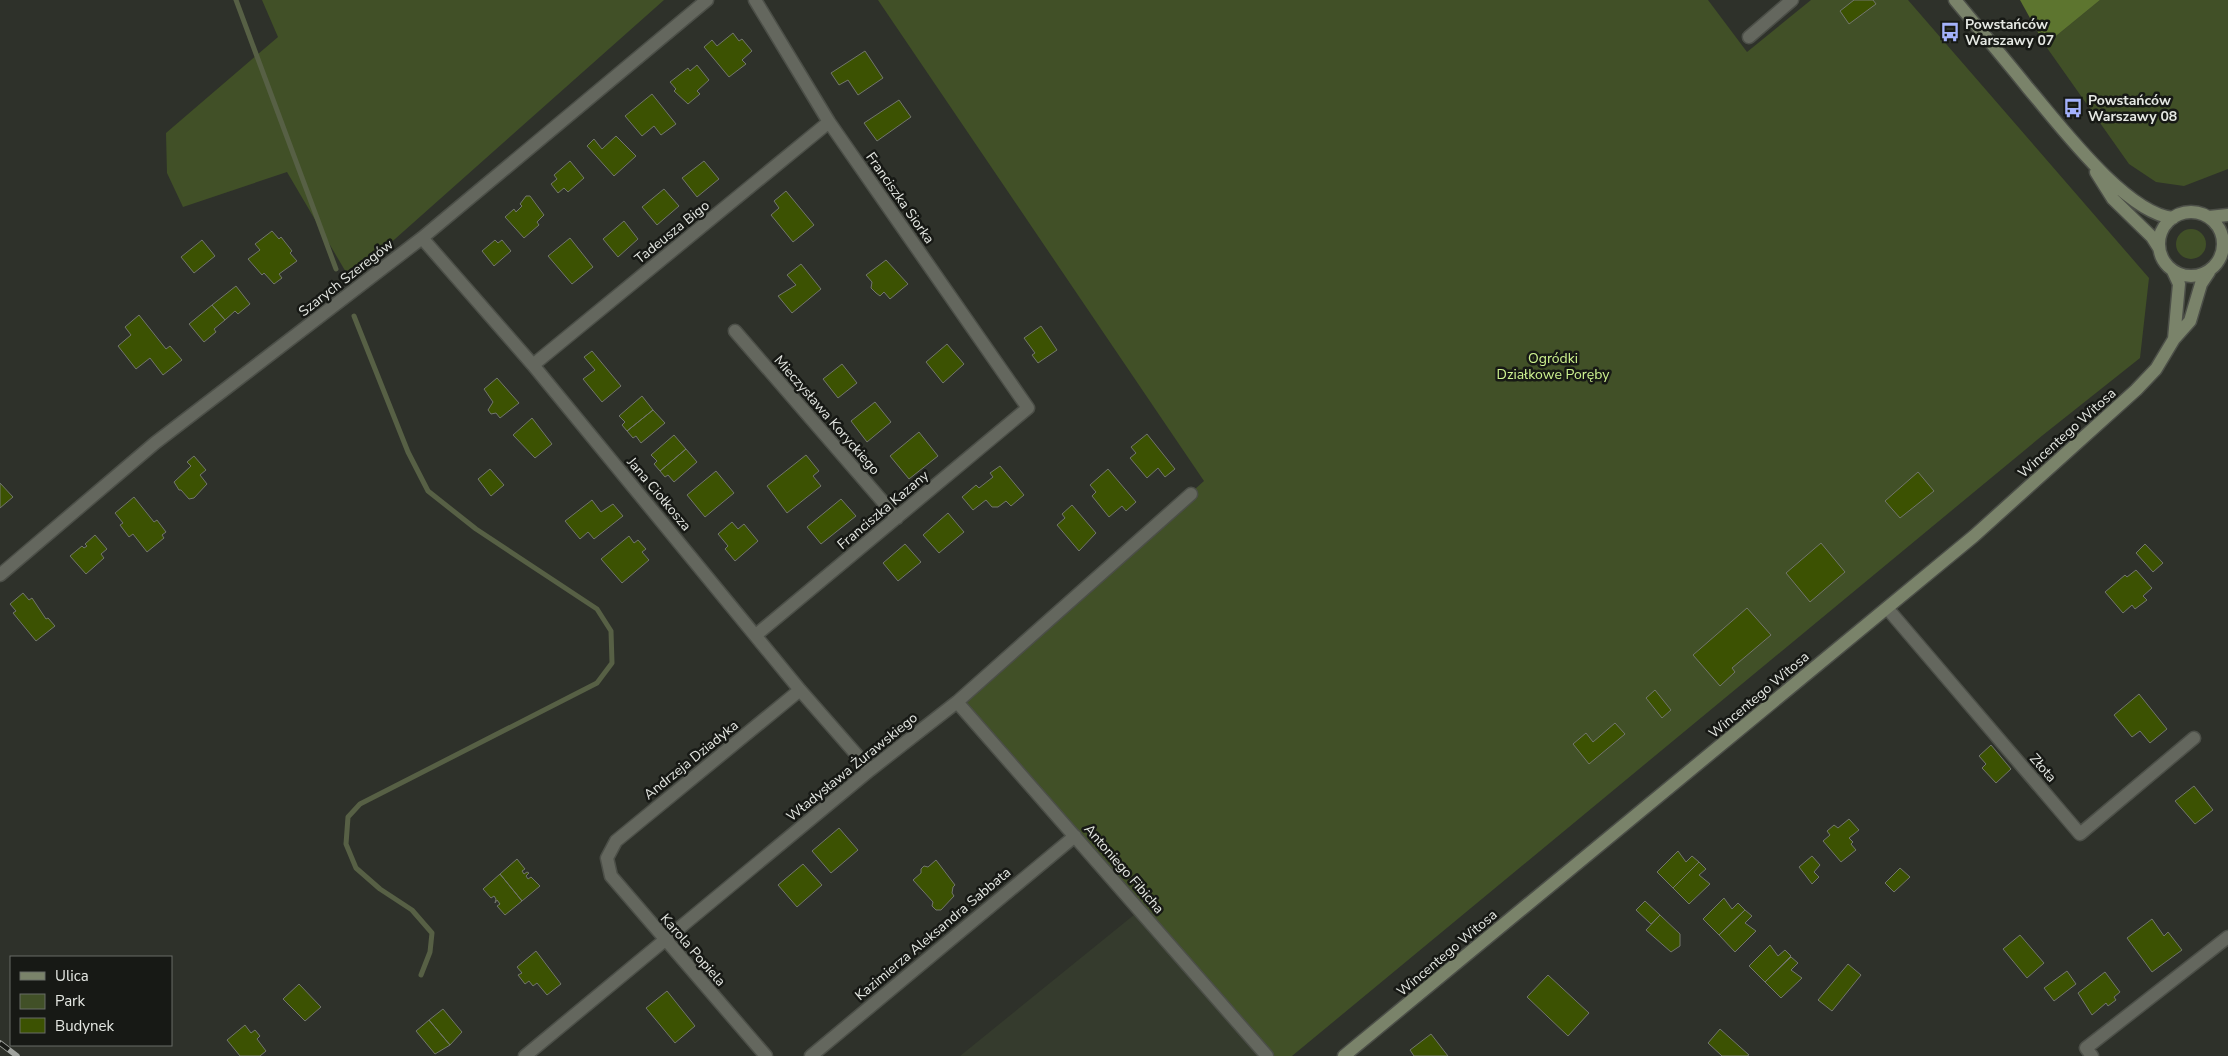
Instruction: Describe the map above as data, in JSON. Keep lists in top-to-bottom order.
{
  "streets": {
    "street": [
      "Franciszka Siorka",
      "Tadeusza Bigo",
      "Szarych Szeregów",
      "Mieczysława Koryckiego",
      "Wincentego Witosa",
      "Jana Ciołkosza",
      "Franciszka Kazany",
      "Andrzeja Dziadyka",
      "Władysława Żurawskiego",
      "Złota",
      "Antoniego Fibicha",
      "Kazimierza Aleksandra Sabbata",
      "Karola Popiela"
    ]
  },
  "crossings": [
    ["Franciszka Siorka", "Tadeusza Bigo"],
    ["Franciszka Siorka", "Franciszka Kazany"],
    ["Tadeusza Bigo", "Jana Ciołkosza"],
    ["Szarych Szeregów", "Jana Ciołkosza"],
    ["Mieczysława Koryckiego", "Franciszka Kazany"],
    ["Wincentego Witosa", "Złota"],
    ["Jana Ciołkosza", "Franciszka Kazany"],
    ["Jana Ciołkosza", "Andrzeja Dziadyka"],
    ["Jana Ciołkosza", "Władysława Żurawskiego"],
    ["Andrzeja Dziadyka", "Karola Popiela"],
    ["Władysława Żurawskiego", "Antoniego Fibicha"],
    ["Władysława Żurawskiego", "Karola Popiela"],
    ["Antoniego Fibicha", "Kazimierza Aleksandra Sabbata"]
  ],
  "parks": ["Ogródki Działkowe Poręby"],
  "places": {
    "bus stop": ["Powstańców Warszawy 07", "Powstańców Warszawy 08"]
  },
  "legend": ["Ulica", "Park", "Budynek"]
}
